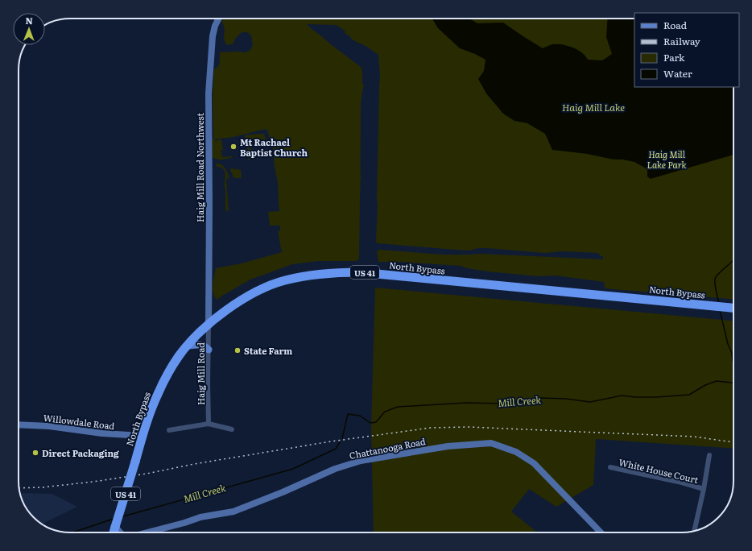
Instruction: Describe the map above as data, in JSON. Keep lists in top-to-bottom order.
{
  "streets": {
    "highway": ["North Bypass", "US 41"],
    "street": [
      "Haig Mill Road Northwest",
      "Haig Mill Road",
      "Willowdale Road",
      "Chattanooga Road",
      "White House Court"
    ]
  },
  "crossings": [
    ["Haig Mill Road Northwest", "North Bypass"],
    ["Haig Mill Road Northwest", "Haig Mill Road"],
    ["North Bypass", "Haig Mill Road"],
    ["North Bypass", "Willowdale Road"]
  ],
  "water": ["Haig Mill Lake", "Mill Creek"],
  "parks": ["Haig Mill Lake Park"],
  "places": ["Mt Rachael Baptist Church", "State Farm", "Direct Packaging"],
  "legend": [
    "Road",
    "Railway",
    "Park",
    "Water"
  ],
  "north": "top"
}
